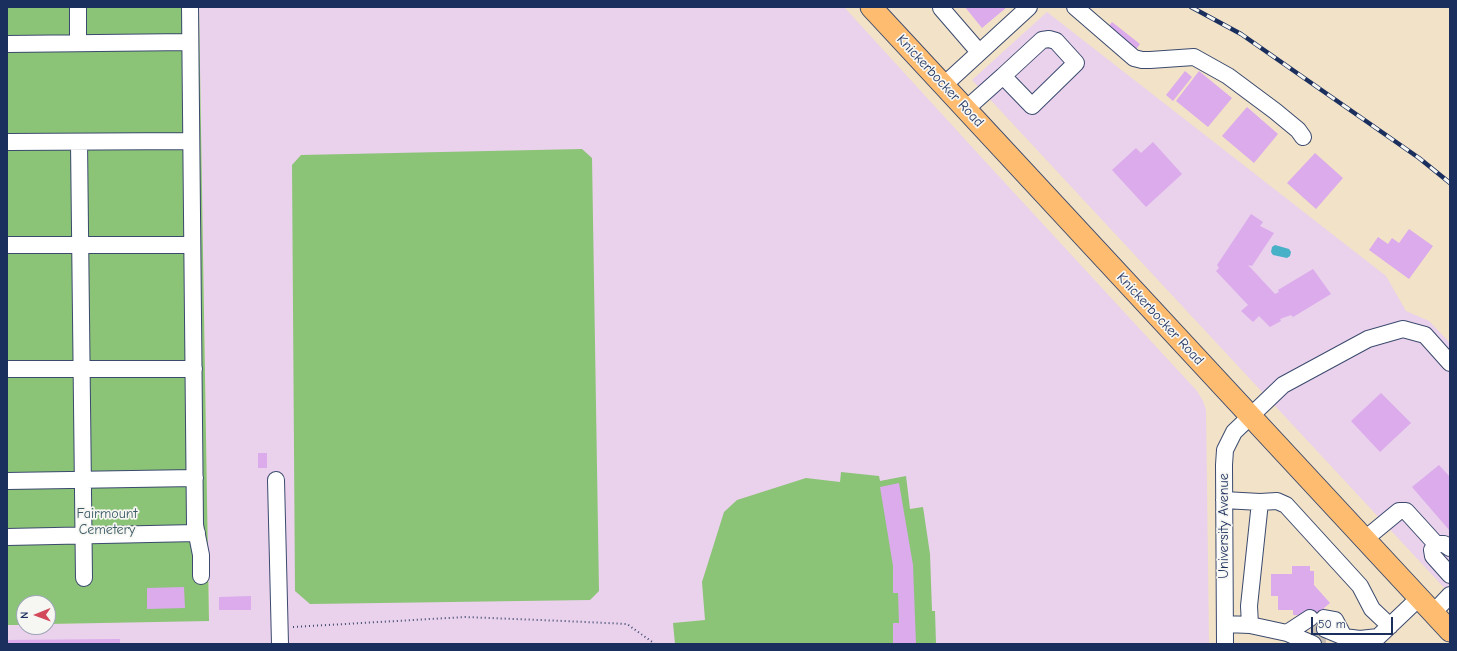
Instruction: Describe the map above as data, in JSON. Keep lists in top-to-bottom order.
{
  "streets": {
    "main road": ["Knickerbocker Road"],
    "street": ["University Avenue"]
  },
  "crossings": [
    ["Knickerbocker Road", "University Avenue"]
  ],
  "parks": ["Fairmount Cemetery"],
  "scale_bar": "50 m",
  "north": "left"
}
